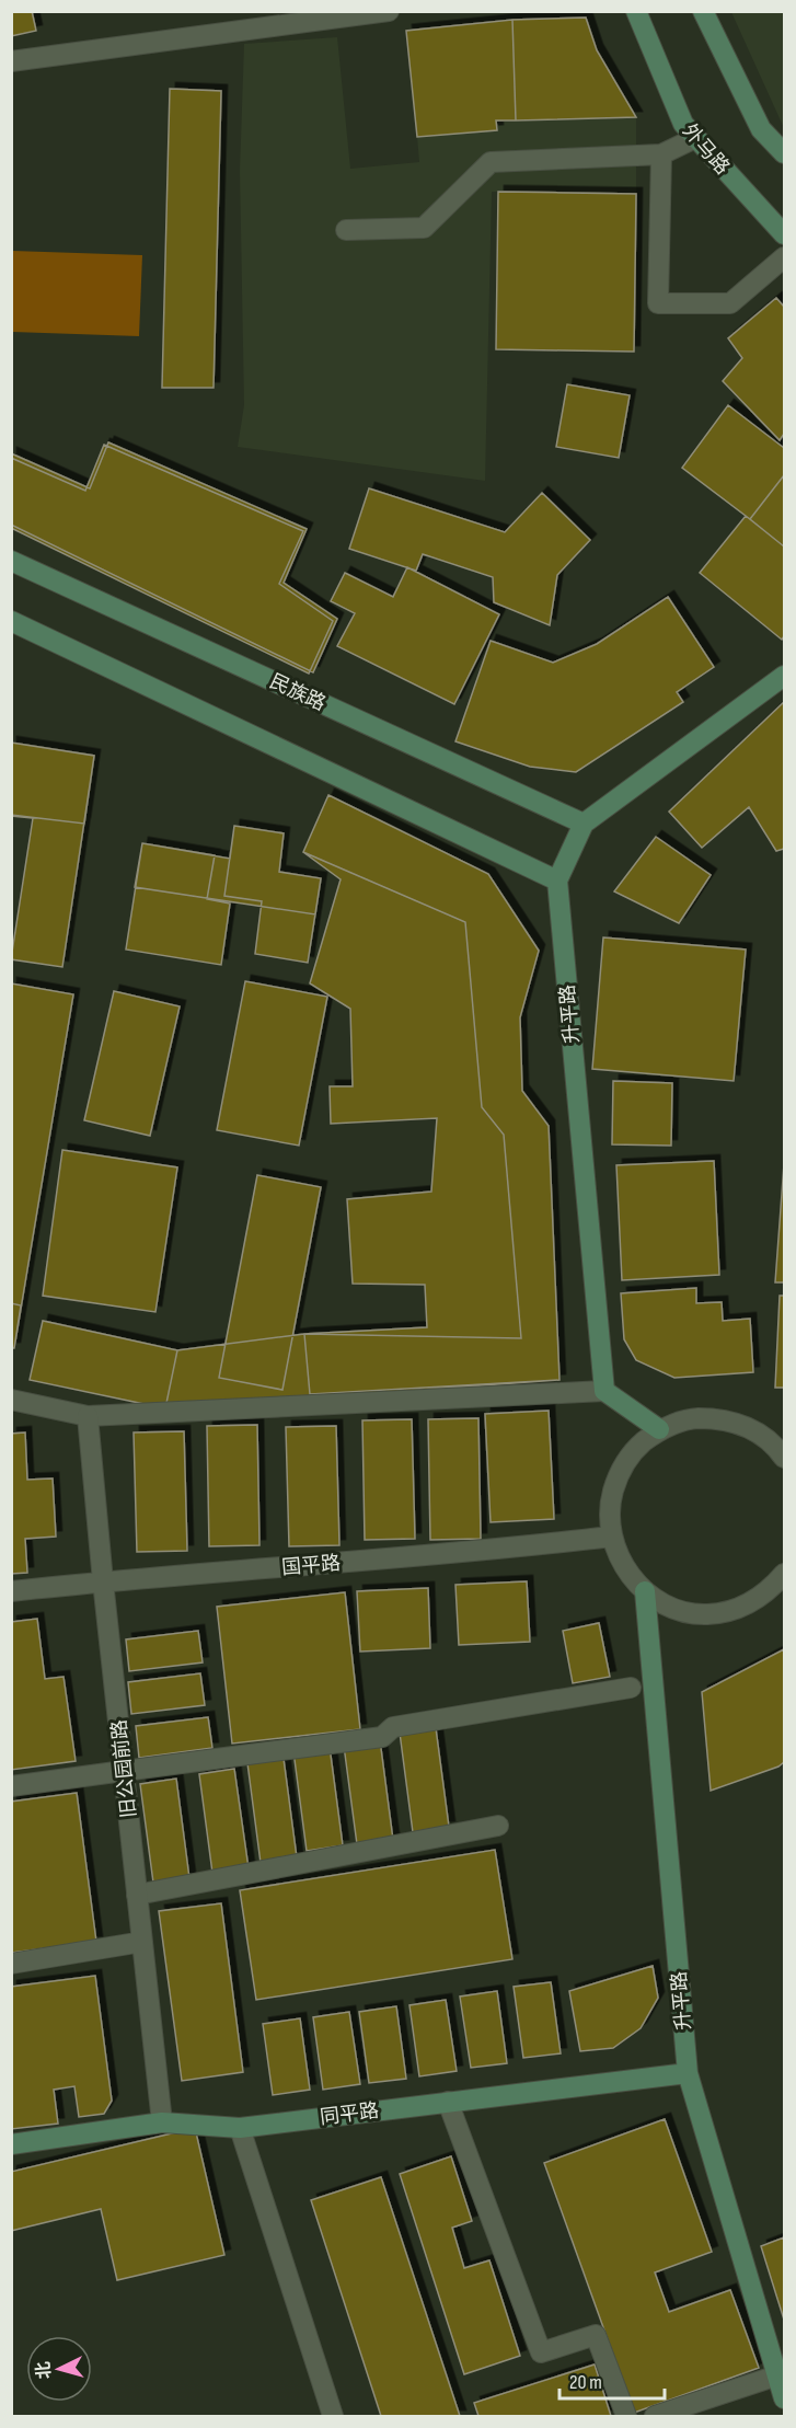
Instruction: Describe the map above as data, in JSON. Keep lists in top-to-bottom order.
{
  "streets": {
    "street": [
      "外马路",
      "民族路",
      "升平路",
      "国平路",
      "旧公园前路",
      "同平路"
    ]
  },
  "crossings": [
    ["升平路", "同平路"],
    ["国平路", "旧公园前路"],
    ["旧公园前路", "同平路"]
  ],
  "scale_bar": "20 m",
  "north": "left"
}
